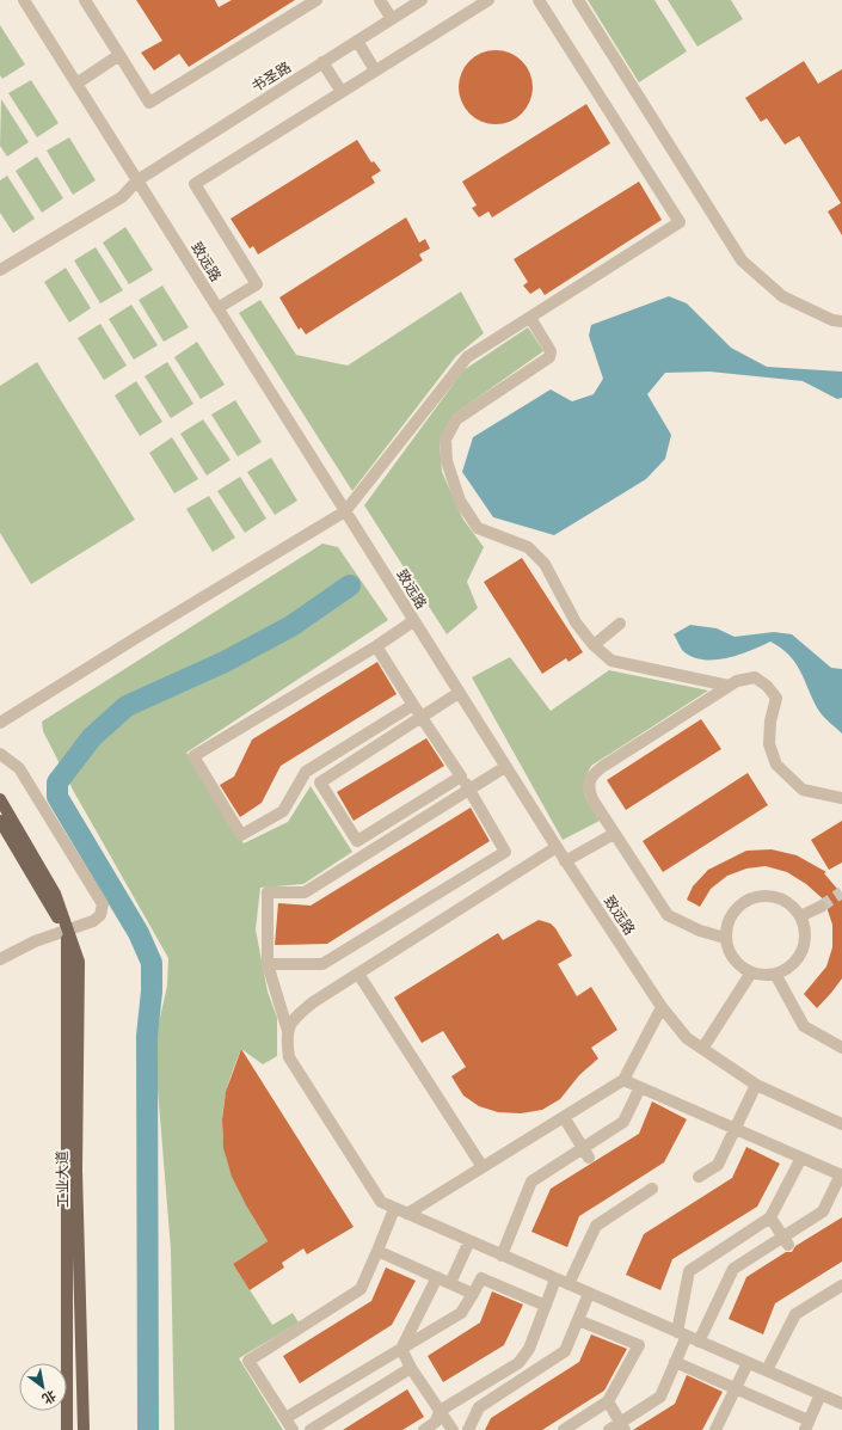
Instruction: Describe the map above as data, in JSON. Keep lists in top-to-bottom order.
{
  "streets": {
    "main road": ["工业大道"],
    "street": ["书圣路", "致远路"]
  },
  "crossings": [
    ["书圣路", "致远路"]
  ],
  "north": "bottom right"
}
